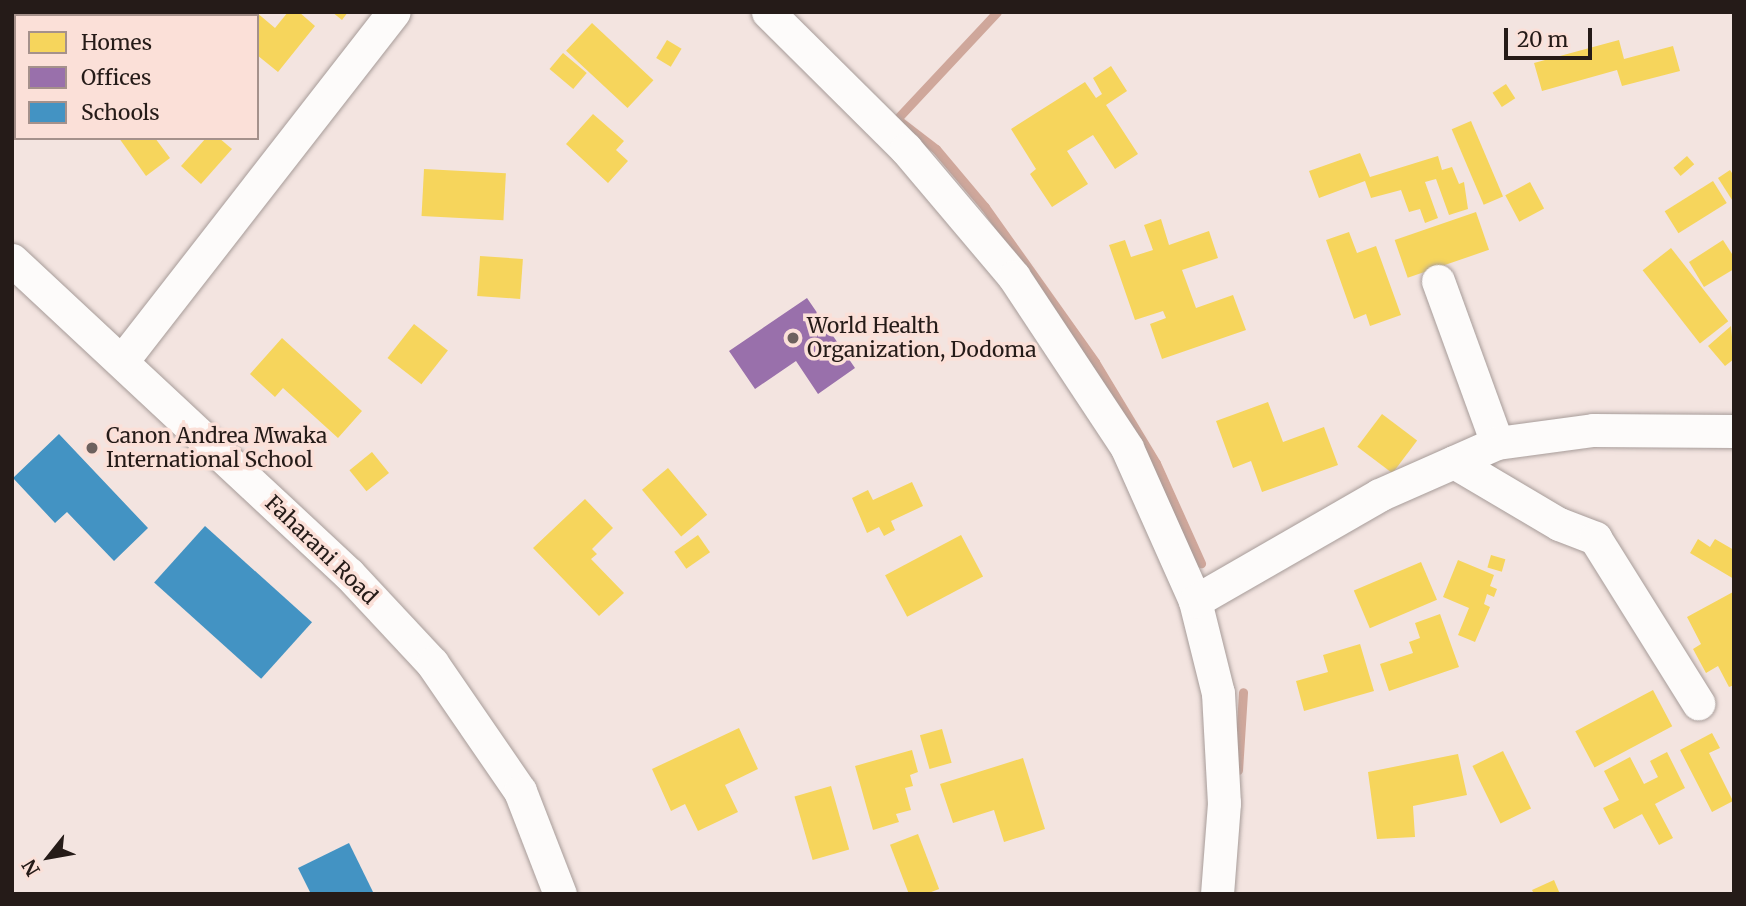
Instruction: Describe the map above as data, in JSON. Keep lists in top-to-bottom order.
{
  "streets": {
    "street": ["Faharani Road"]
  },
  "places": ["World Health Organization, Dodoma", "Canon Andrea Mwaka International School"],
  "legend": ["Homes", "Offices", "Schools"],
  "scale_bar": "20 m",
  "north": "bottom left"
}
